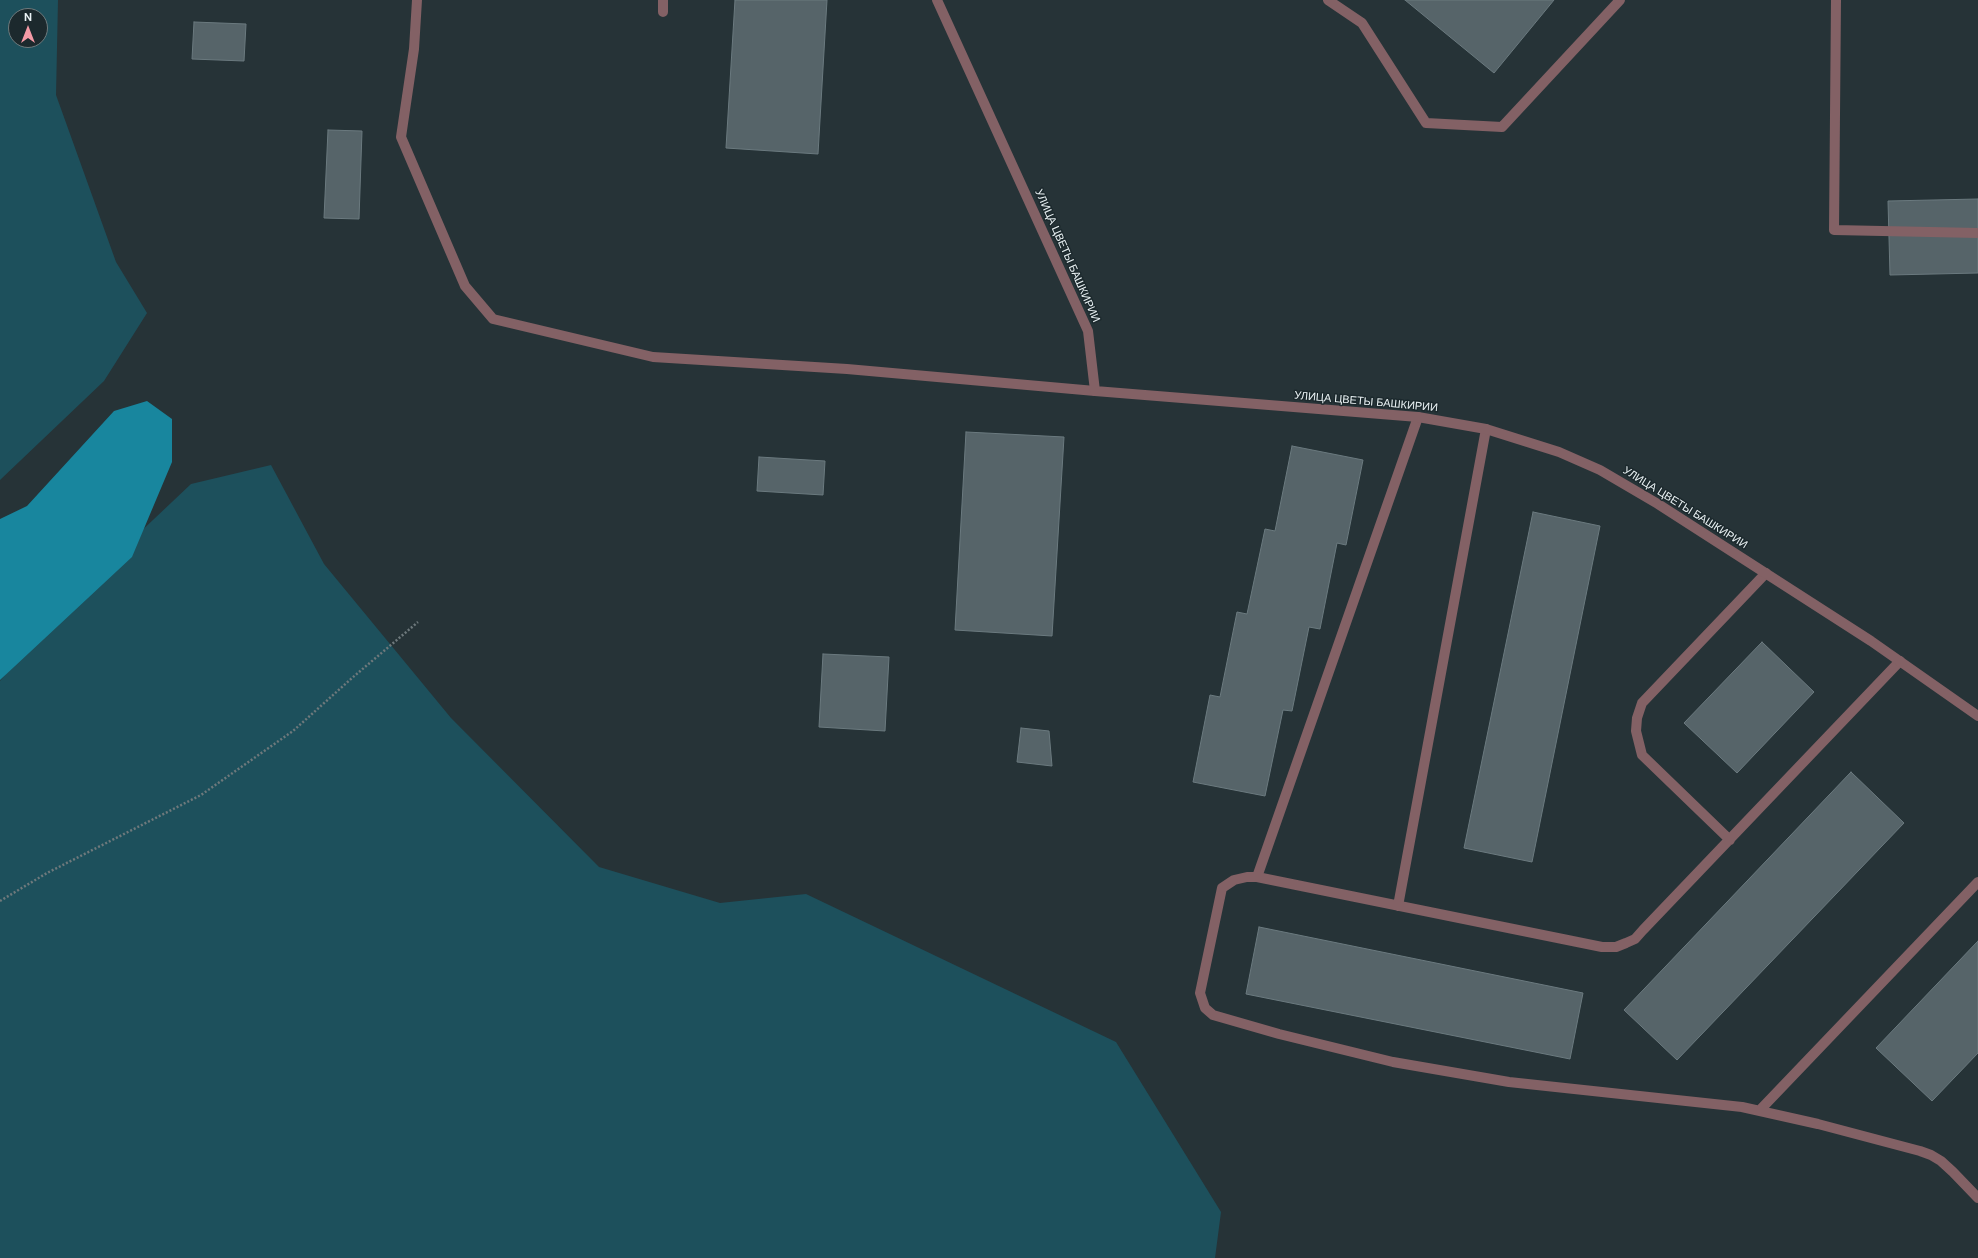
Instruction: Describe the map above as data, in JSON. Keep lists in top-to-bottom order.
{
  "streets": {
    "street": ["УЛИЦА ЦВЕТЫ БАШКИРИИ"]
  },
  "north": "top"
}
